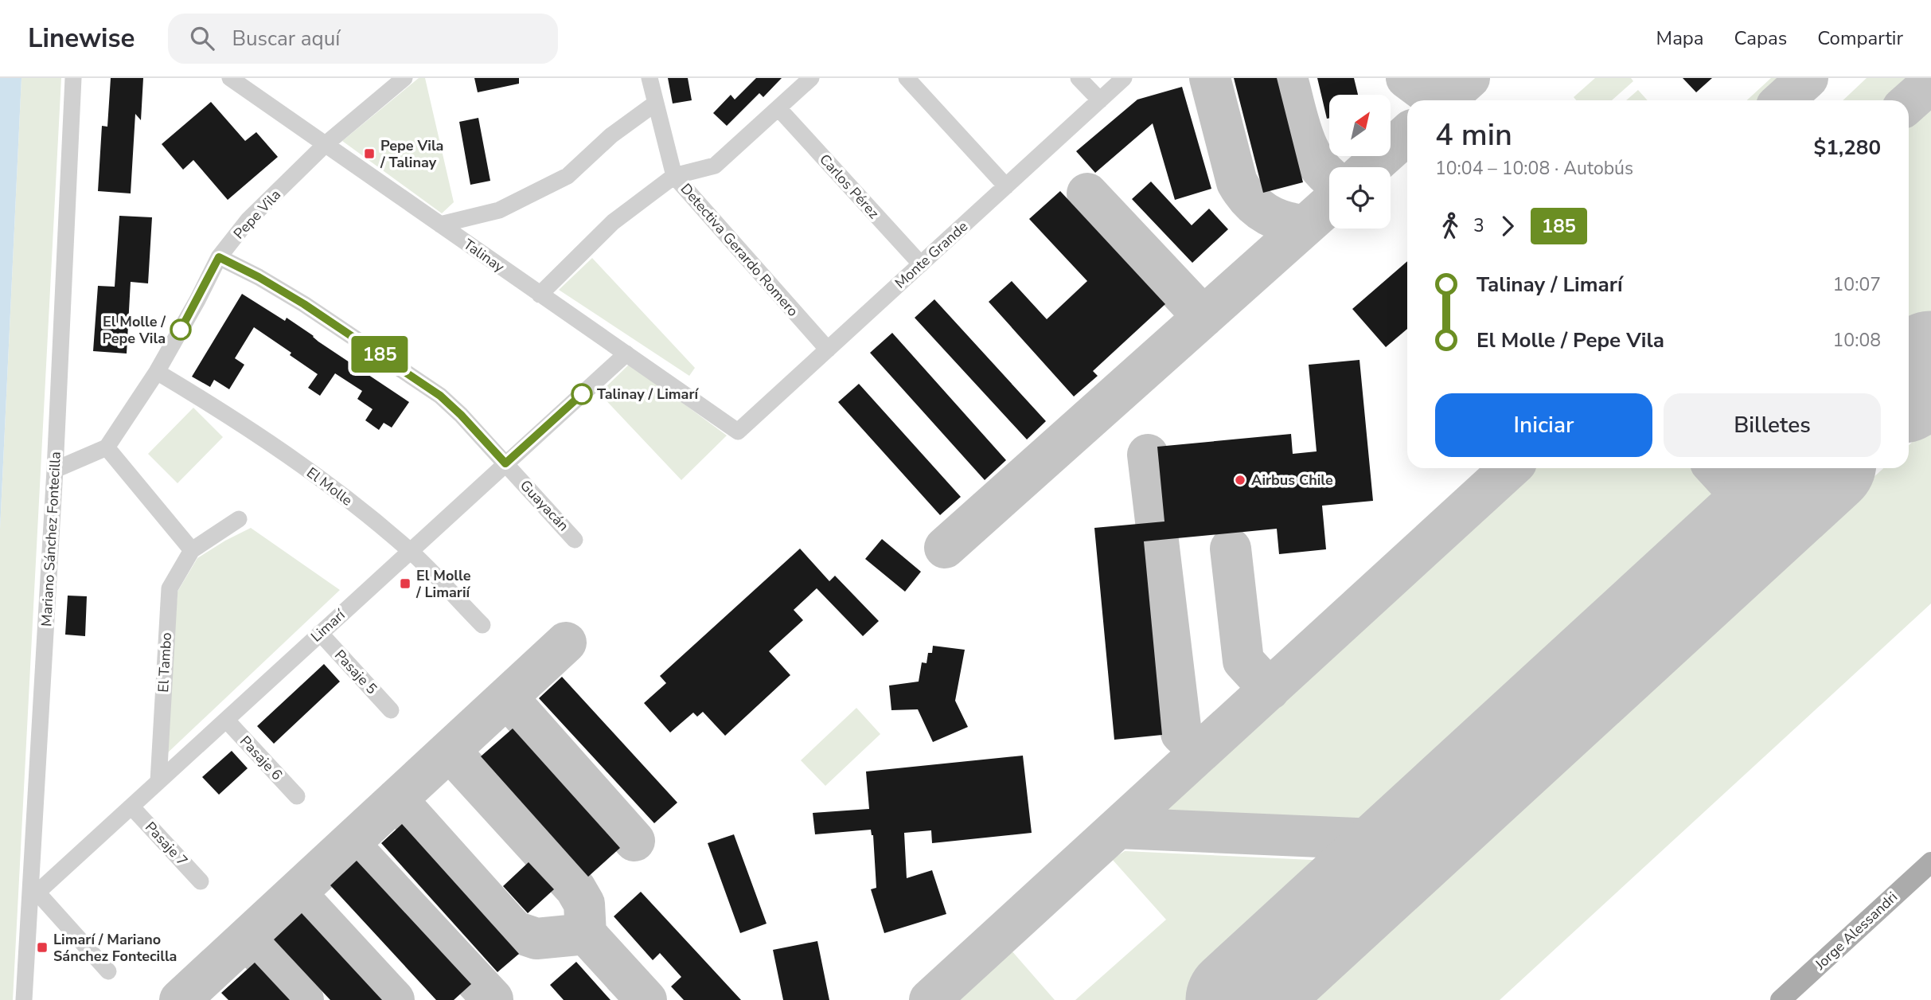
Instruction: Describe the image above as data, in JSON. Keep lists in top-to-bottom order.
{
  "streets": {
    "main road": ["Jorge Alessandri"],
    "street": [
      "Carlos Pérez",
      "Pepe Vila",
      "Detectiva Gerardo Romero",
      "Monte Grande",
      "Talinay",
      "El Molle",
      "Guayacán",
      "Mariano Sánchez Fontecilla",
      "Limarí",
      "El Tambo",
      "Pasaje 5",
      "Pasaje 6",
      "Pasaje 7"
    ]
  },
  "crossings": [
    ["Carlos Pérez", "Monte Grande"],
    ["Pepe Vila", "Talinay"],
    ["Pepe Vila", "El Molle"],
    ["Pepe Vila", "Guayacán"],
    ["Detectiva Gerardo Romero", "Monte Grande"],
    ["Monte Grande", "Talinay"],
    ["Talinay", "Limarí"],
    ["El Molle", "Limarí"],
    ["Guayacán", "Limarí"],
    ["Mariano Sánchez Fontecilla", "Limarí"],
    ["Limarí", "El Tambo"],
    ["Limarí", "Pasaje 5"],
    ["Limarí", "Pasaje 6"],
    ["Limarí", "Pasaje 7"]
  ],
  "places": {
    "transit": ["Pepe Vila / Talinay", "El Molle / Limarií", "Limarí / Mariano Sánchez Fontecilla"],
    "other": ["El Molle / Pepe Vila", "Talinay / Limarí", "Airbus Chile"]
  },
  "lines": ["bus line 185"],
  "north": "top right",
  "page": {
    "header": "Linewise",
    "search": "Buscar aquí",
    "nav": ["Mapa", "Capas", "Compartir"],
    "on_map": "185",
    "heading": ["4 min", "10:04 – 10:08 · Autobús", "$1,280"],
    "legs": ["3", "185"],
    "list": [
      {
        "name": "Talinay / Limarí",
        "value": "10:07"
      },
      {
        "name": "El Molle / Pepe Vila",
        "value": "10:08"
      }
    ],
    "buttons": ["Iniciar", "Billetes"]
  }
}
